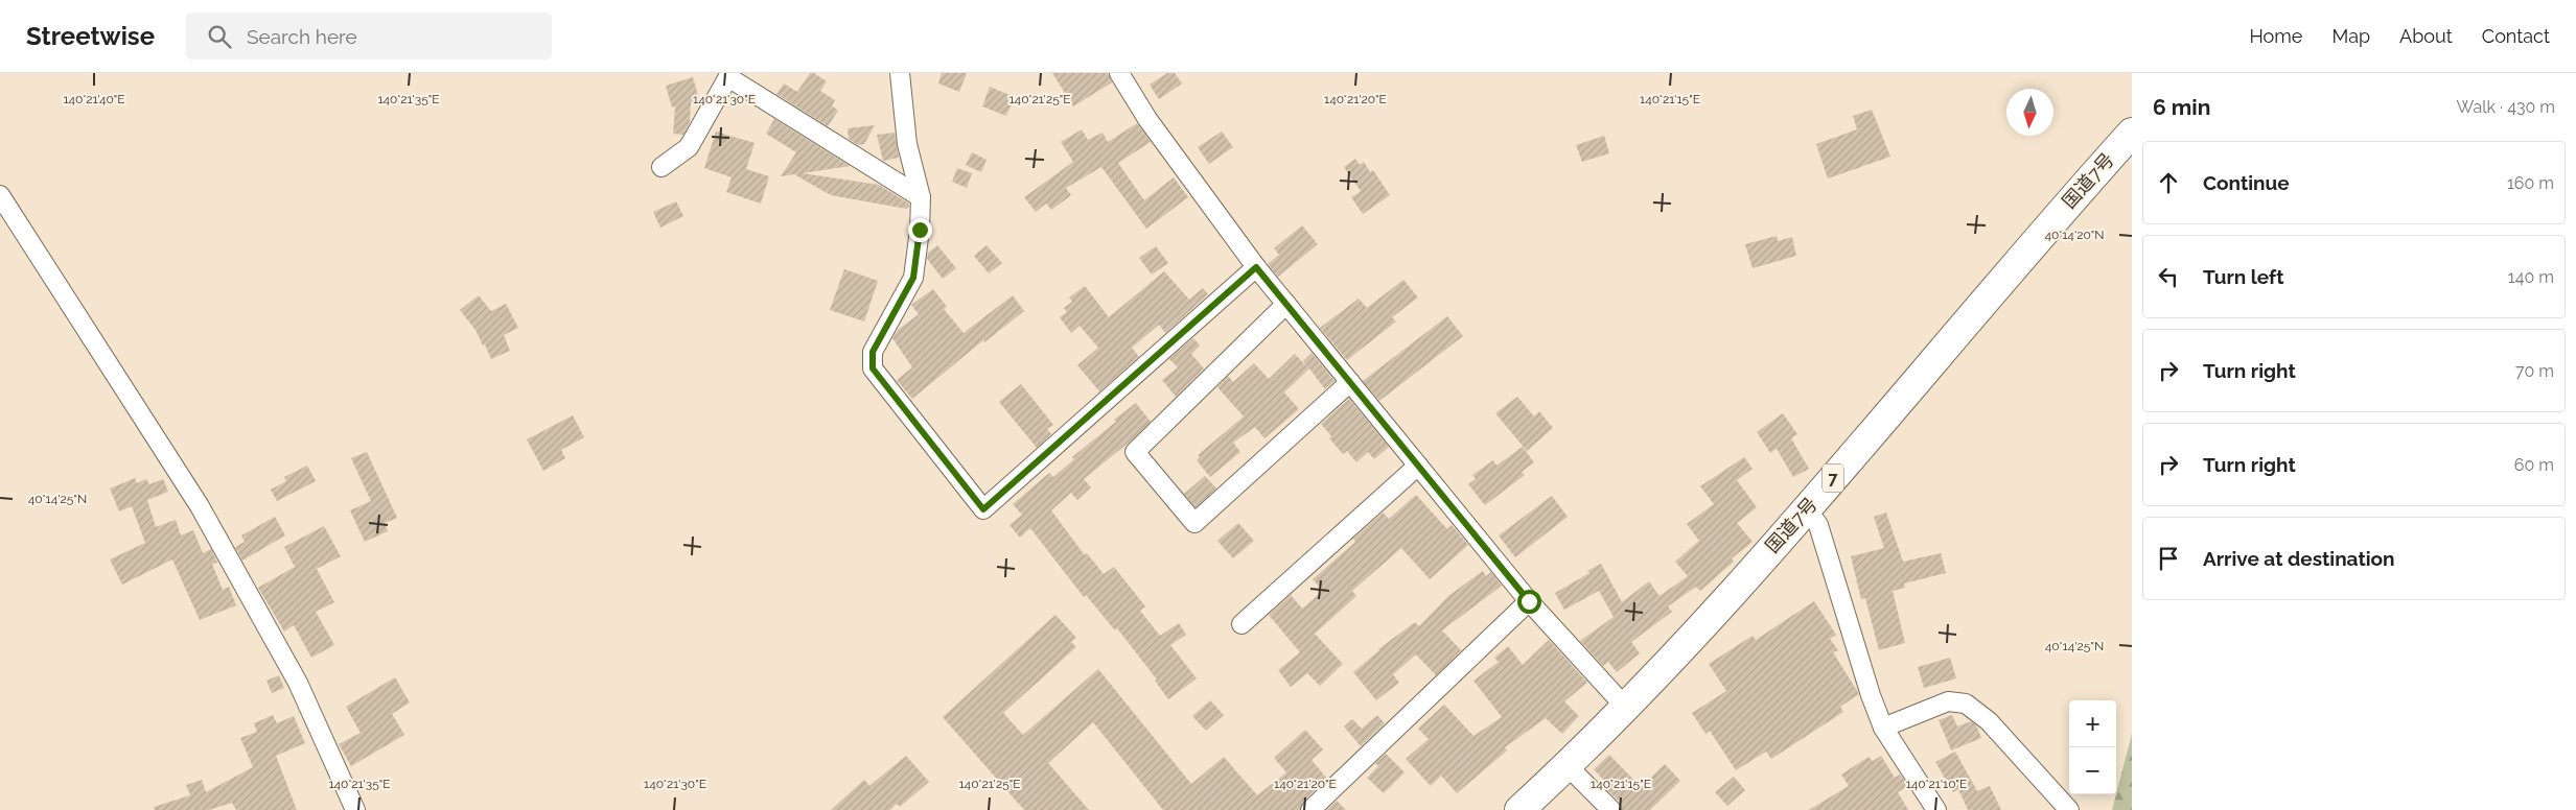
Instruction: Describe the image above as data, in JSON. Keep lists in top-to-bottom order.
{
  "streets": {
    "highway": ["国道7号", "7"]
  },
  "north": "bottom",
  "page": {
    "header": "Streetwise",
    "search": "Search here",
    "nav": [
      "Home",
      "Map",
      "About",
      "Contact"
    ],
    "heading": ["6 min", "Walk · 430 m"],
    "list": [
      ["Continue", "160 m"],
      ["Turn left", "140 m"],
      ["Turn right", "70 m"],
      ["Turn right", "60 m"],
      "Arrive at destination"
    ],
    "map_buttons": ["+", "−"]
  },
  "coordinates": [
    "140°21'40\"E",
    "140°21'35\"E",
    "140°21'30\"E",
    "140°21'25\"E",
    "140°21'20\"E",
    "140°21'15\"E",
    "40°14'20\"N",
    "40°14'25\"N",
    "140°21'10\"E"
  ]
}
